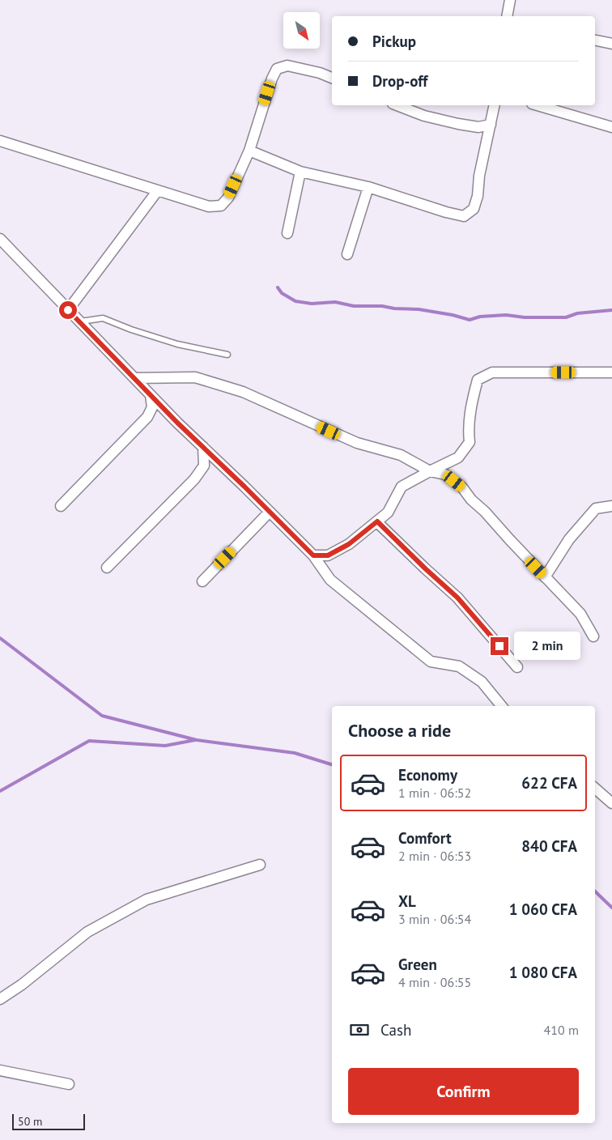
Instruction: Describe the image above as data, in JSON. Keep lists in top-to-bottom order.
{
  "scale_bar": "50 m",
  "north": "bottom right",
  "page": {
    "banner": ["Pickup", "Drop-off"],
    "bubble": "2 min",
    "heading": "Choose a ride",
    "list": [
      {
        "name": "Economy",
        "note": "1 min · 06:52",
        "value": "622 CFA"
      },
      {
        "name": "Comfort",
        "note": "2 min · 06:53",
        "value": "840 CFA"
      },
      {
        "name": "XL",
        "note": "3 min · 06:54",
        "value": "1 060 CFA"
      },
      {
        "name": "Green",
        "note": "4 min · 06:55",
        "value": "1 080 CFA"
      }
    ],
    "pay": ["Cash", "410 m"],
    "buttons": "Confirm",
    "scale": "50 m"
  }
}
